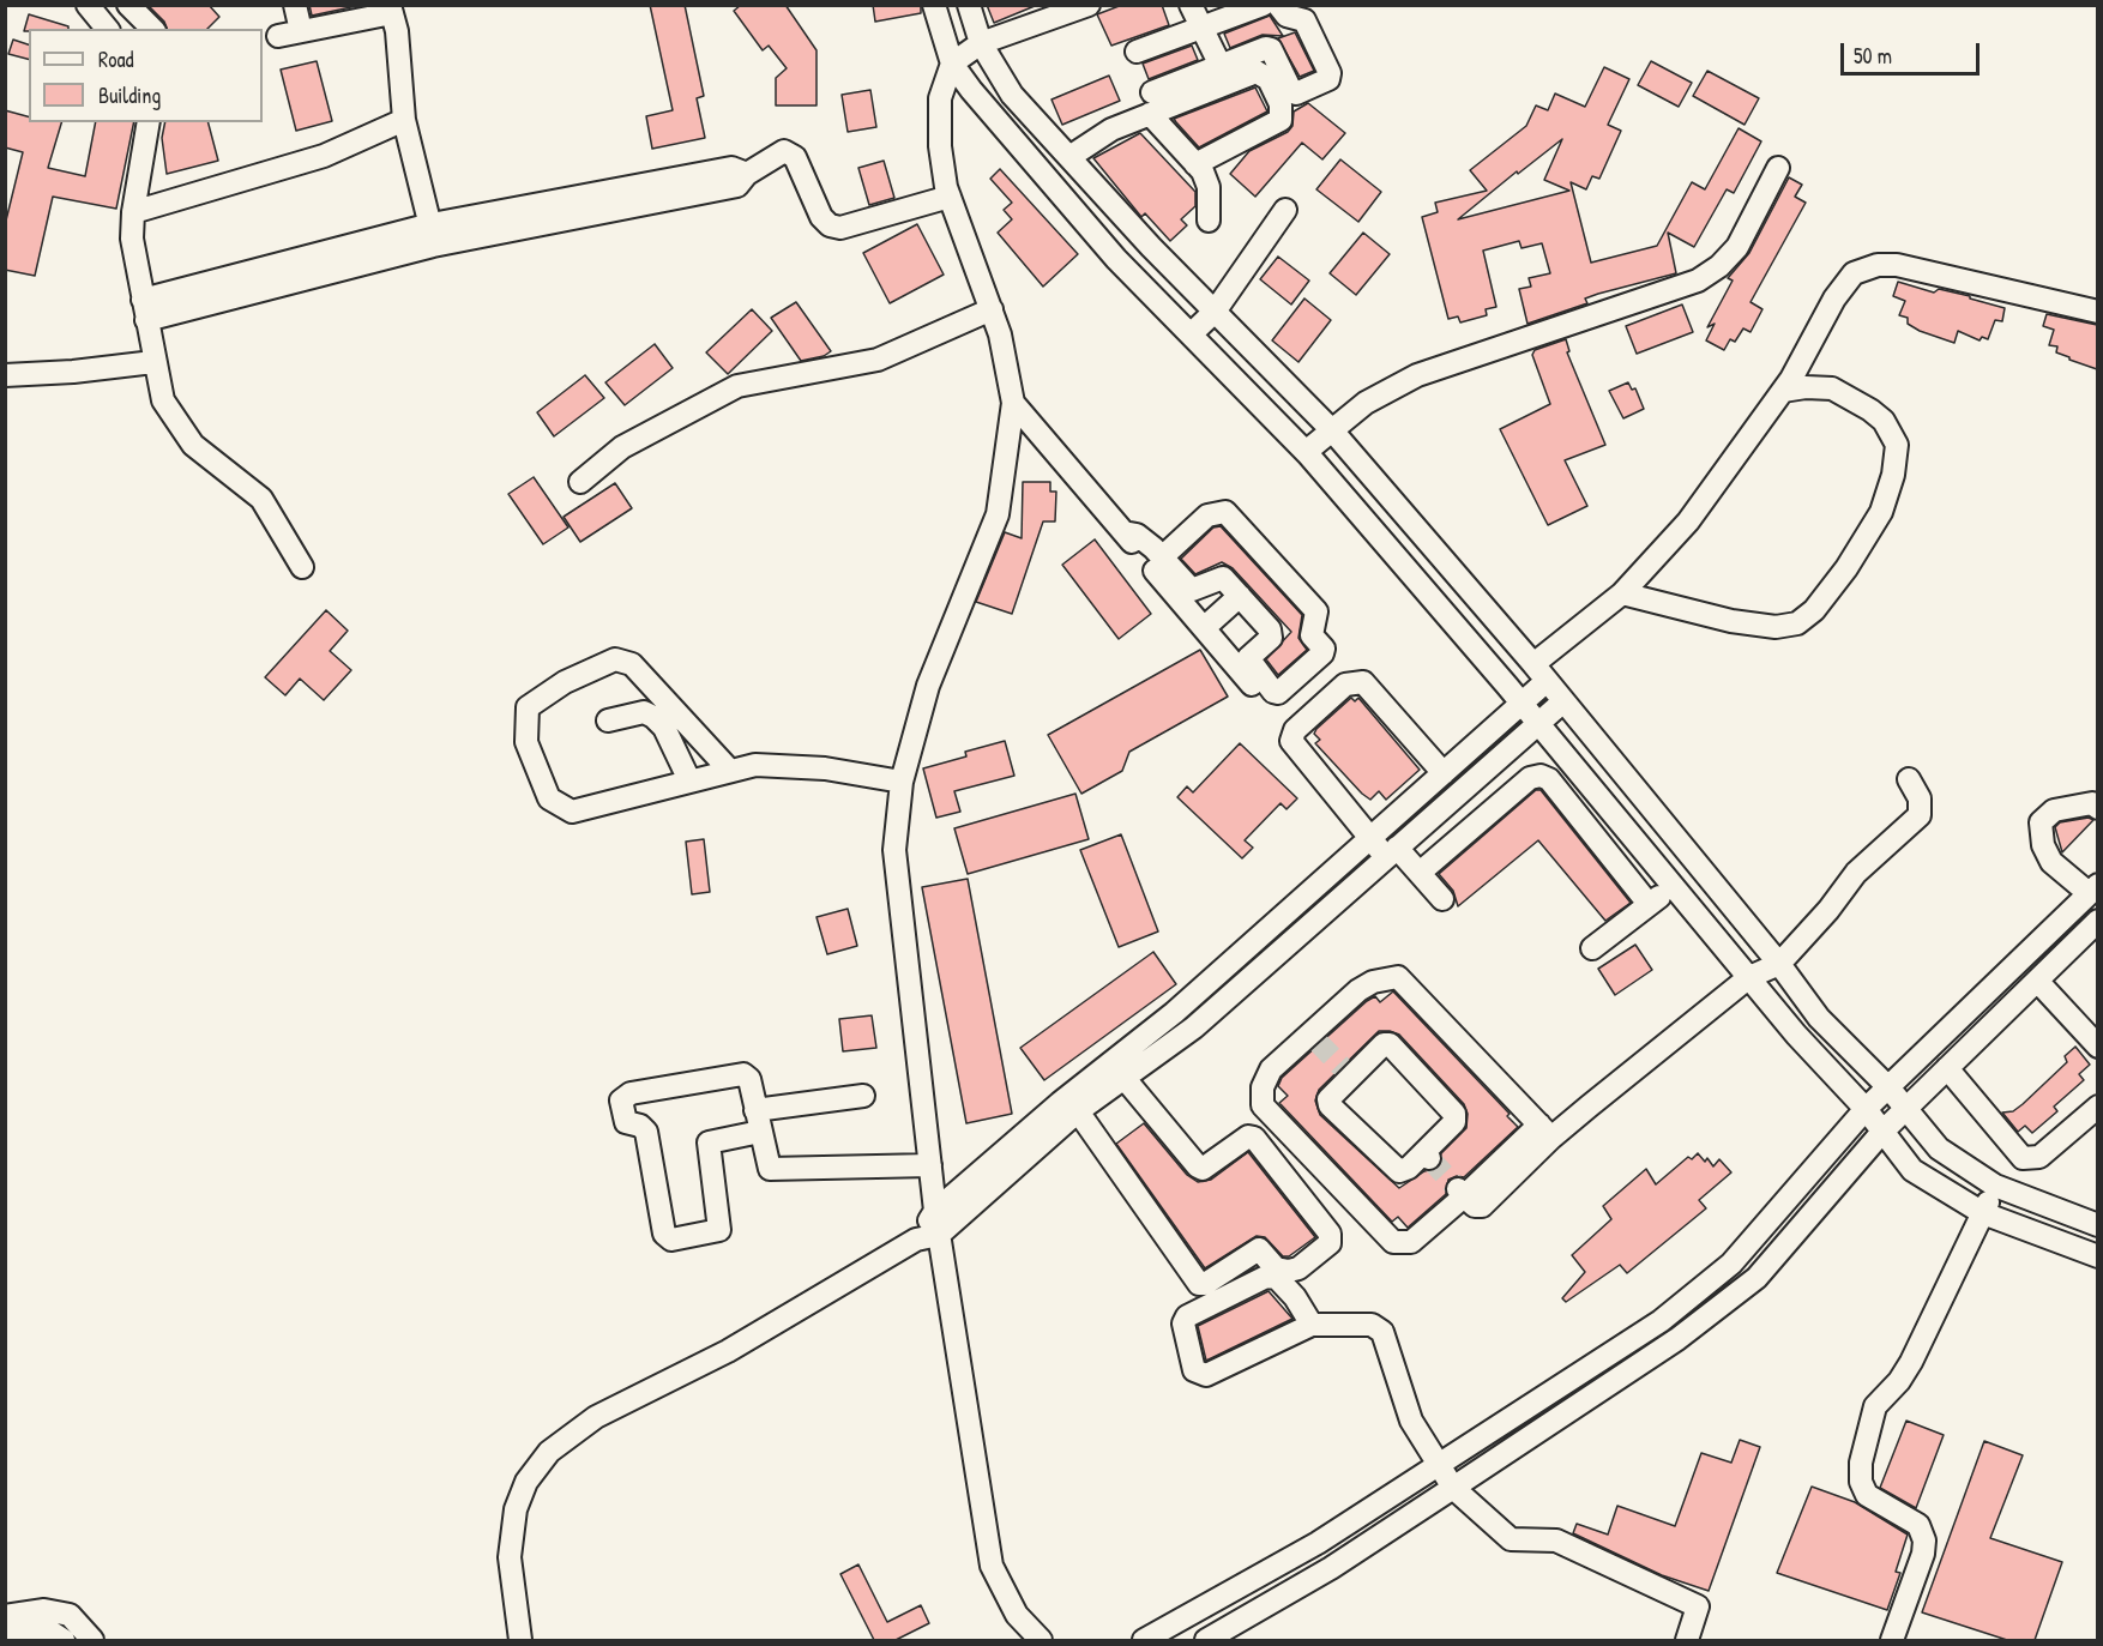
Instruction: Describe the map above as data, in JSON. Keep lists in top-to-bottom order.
{
  "legend": ["Road", "Building"],
  "scale_bar": "50 m"
}
